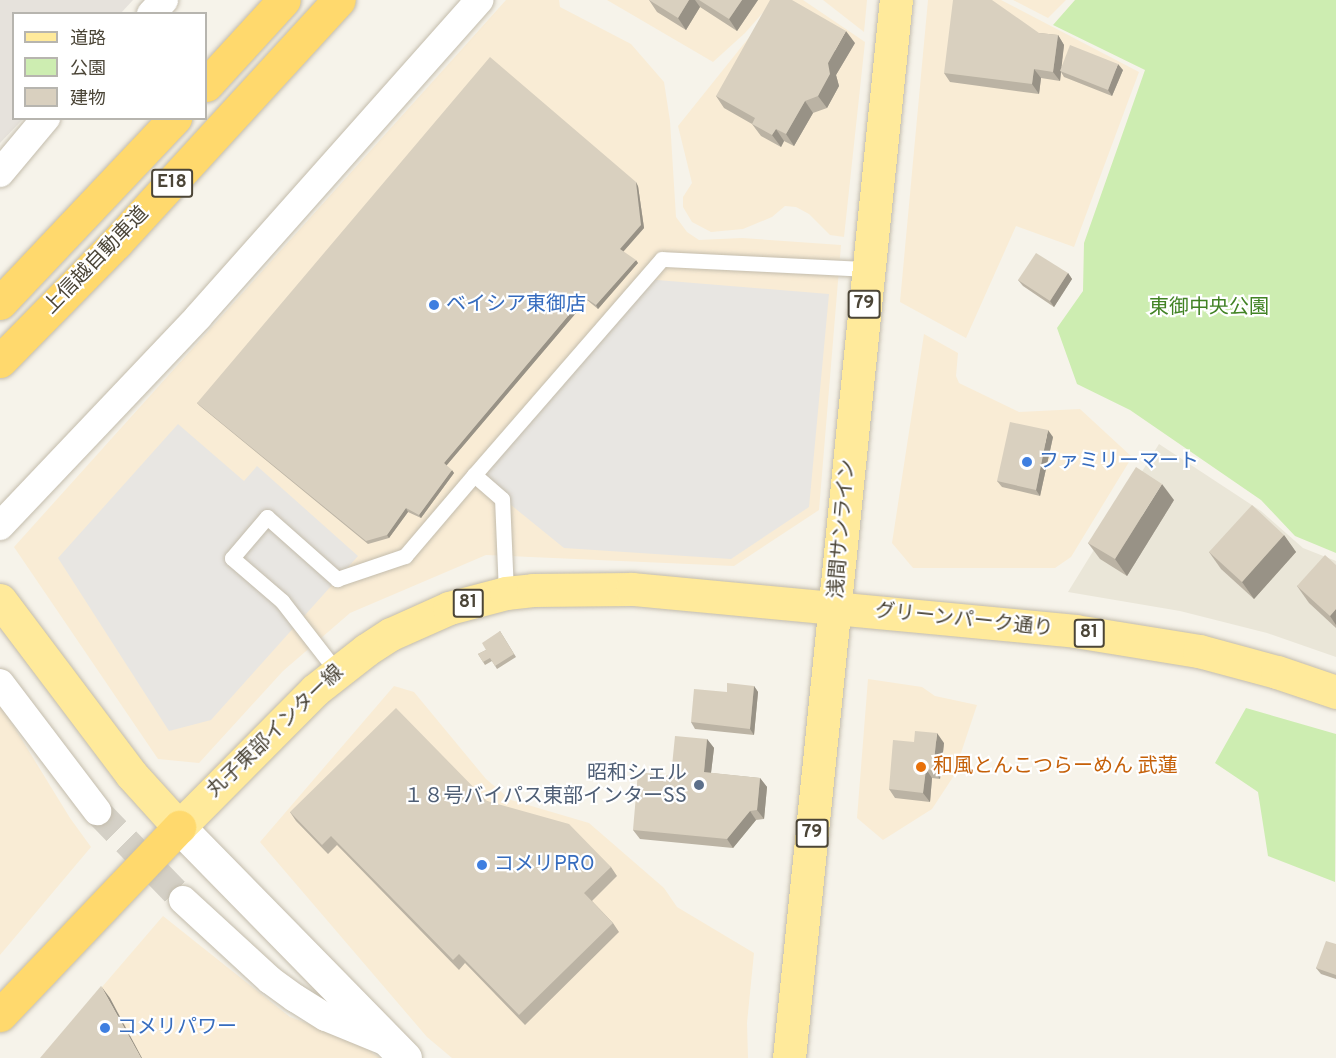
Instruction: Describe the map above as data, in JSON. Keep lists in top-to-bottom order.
{
  "streets": {
    "highway": ["E18", "上信越自動車道"],
    "main road": [
      "79",
      "浅間サンライン",
      "81",
      "グリーンパーク通り",
      "丸子東部インター線"
    ]
  },
  "crossings": [
    ["浅間サンライン", "グリーンパーク通り"],
    ["浅間サンライン", "丸子東部インター線"],
    ["グリーンパーク通り", "丸子東部インター線"]
  ],
  "parks": ["東御中央公園"],
  "places": [
    "ベイシア東御店",
    "ファミリーマート",
    "和風とんこつらーめん 武蓮",
    "昭和シェル １８号バイパス東部インターSS",
    "コメリPRO",
    "コメリパワー"
  ],
  "legend": ["道路", "公園", "建物"]
}
